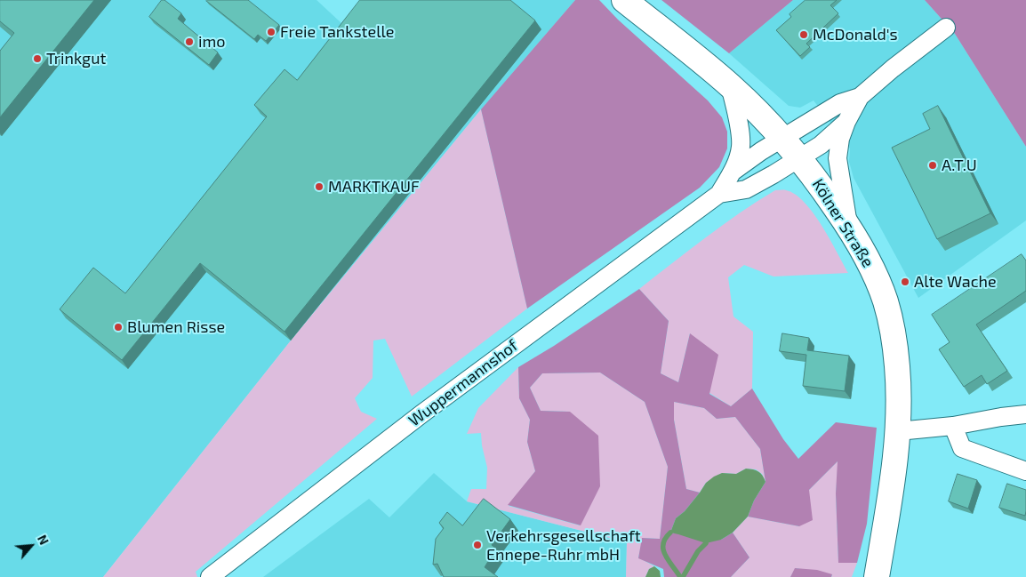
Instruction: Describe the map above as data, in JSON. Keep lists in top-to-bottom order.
{
  "streets": {
    "main road": ["Kölner Straße"],
    "street": ["Wuppermannshof"]
  },
  "crossings": [
    ["Kölner Straße", "Wuppermannshof"]
  ],
  "places": [
    "Freie Tankstelle",
    "McDonald's",
    "imo",
    "Trinkgut",
    "A.T.U",
    "MARKTKAUF",
    "Alte Wache",
    "Blumen Risse",
    "Verkehrsgesellschaft Ennepe-Ruhr mbH"
  ],
  "north": "top right"
}
